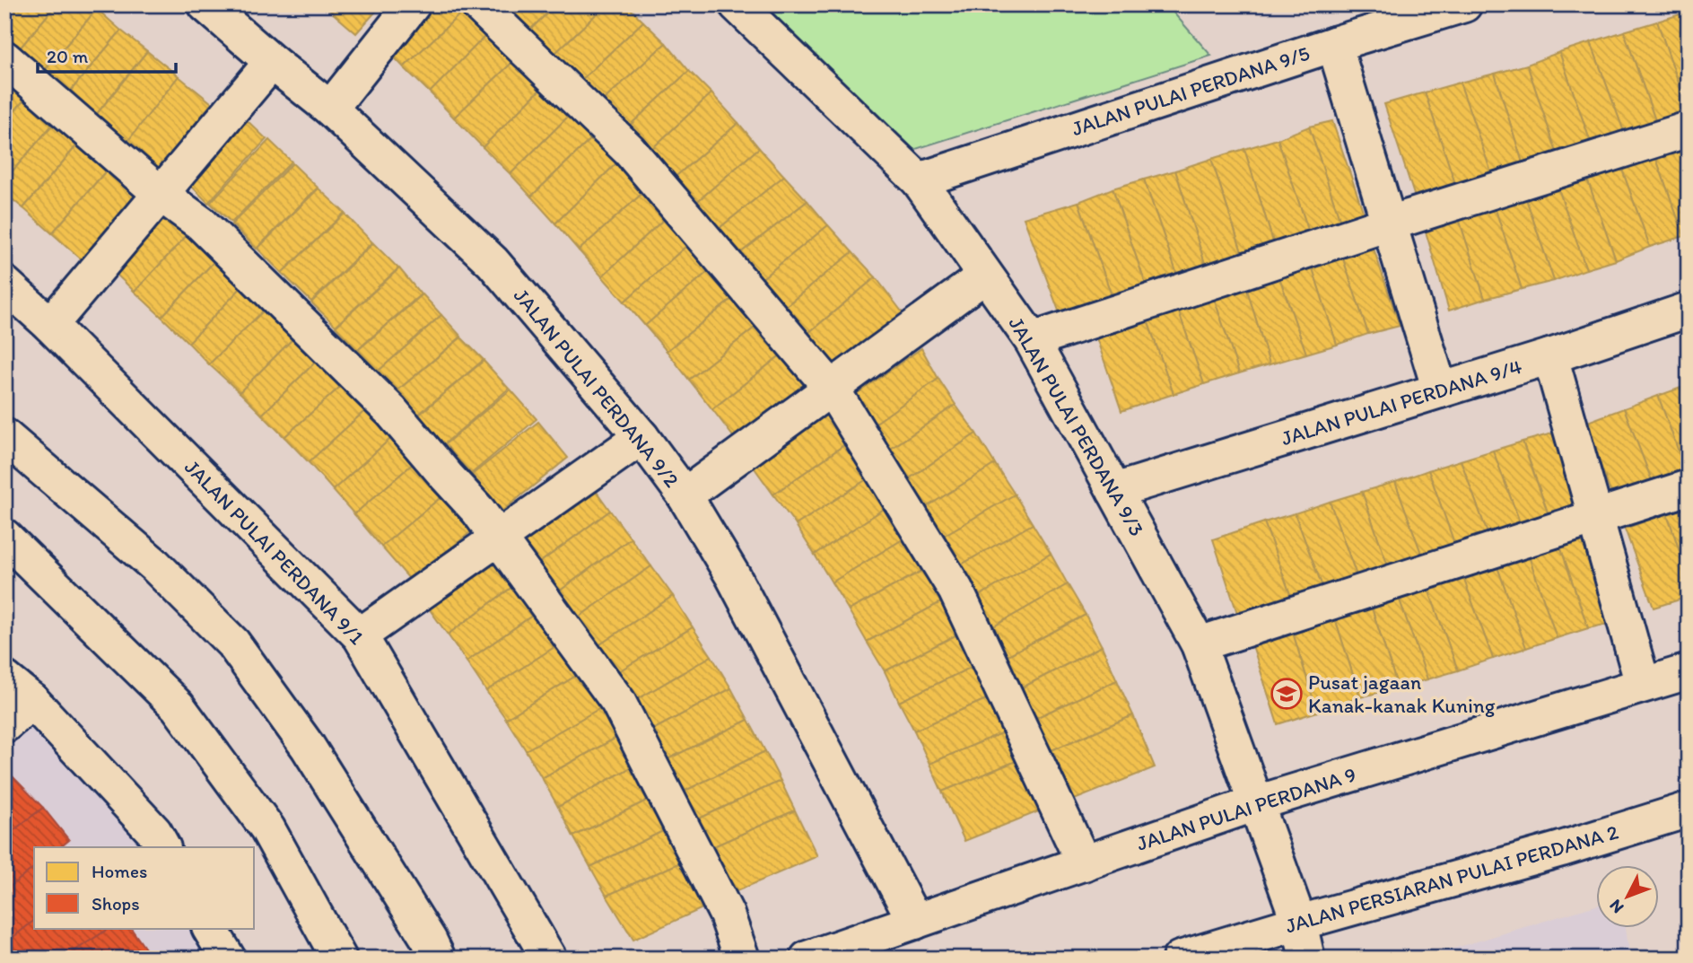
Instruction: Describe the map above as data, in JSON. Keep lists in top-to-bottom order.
{
  "streets": {
    "street": [
      "JALAN PULAI PERDANA 9/5",
      "JALAN PULAI PERDANA 9/2",
      "JALAN PULAI PERDANA 9/4",
      "JALAN PULAI PERDANA 9/3",
      "JALAN PULAI PERDANA 9/1",
      "JALAN PULAI PERDANA 9",
      "JALAN PERSIARAN PULAI PERDANA 2"
    ]
  },
  "crossings": [
    ["JALAN PULAI PERDANA 9/5", "JALAN PULAI PERDANA 9/3"],
    ["JALAN PULAI PERDANA 9/2", "JALAN PULAI PERDANA 9"],
    ["JALAN PULAI PERDANA 9/4", "JALAN PULAI PERDANA 9/3"],
    ["JALAN PULAI PERDANA 9/3", "JALAN PULAI PERDANA 9"],
    ["JALAN PULAI PERDANA 9/3", "JALAN PERSIARAN PULAI PERDANA 2"]
  ],
  "places": {
    "school or university": ["Pusat jagaan Kanak-kanak Kuning"]
  },
  "legend": ["Homes", "Shops"],
  "scale_bar": "20 m",
  "north": "bottom left"
}
